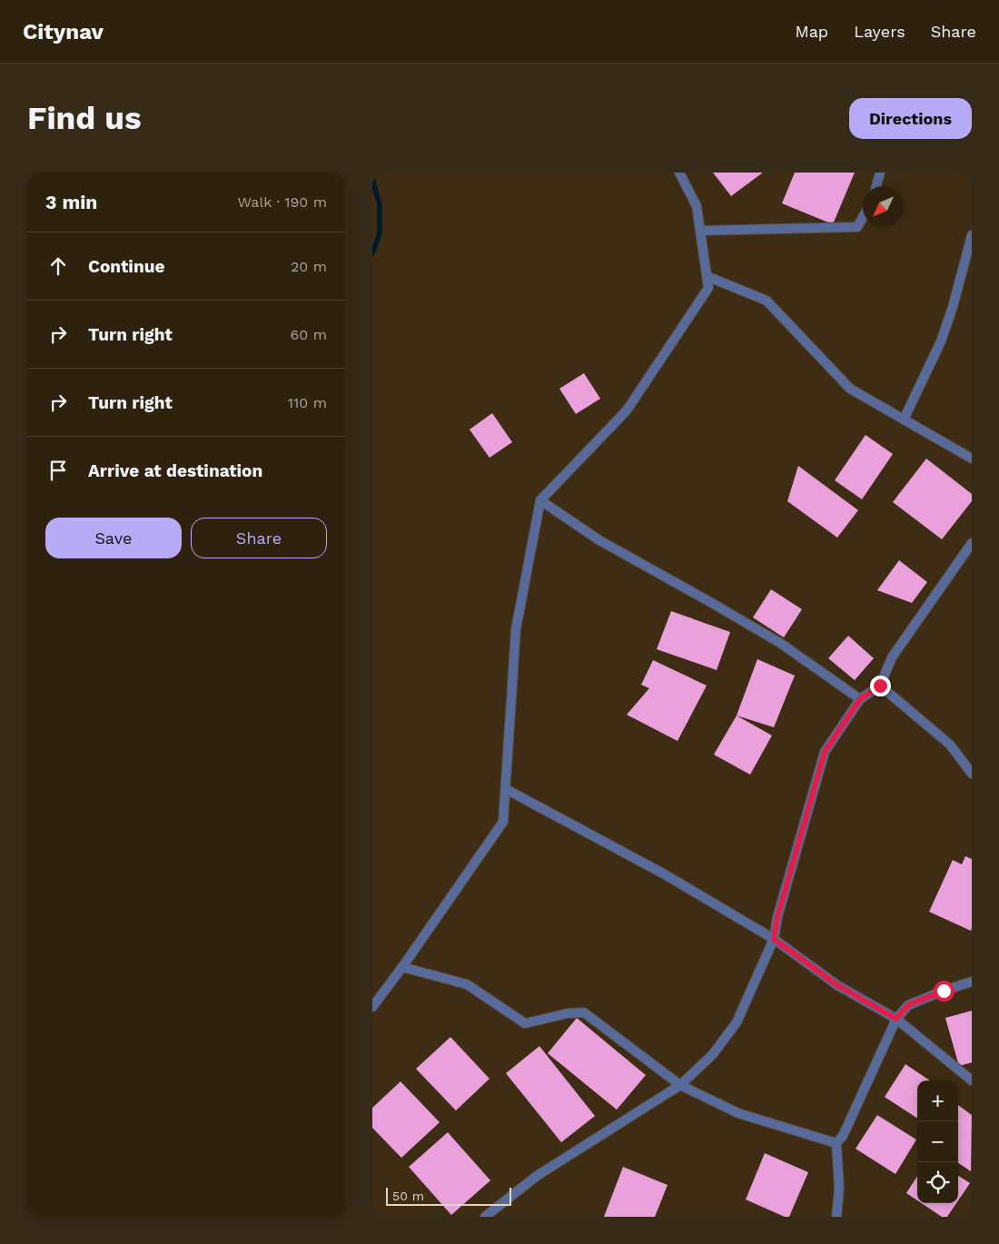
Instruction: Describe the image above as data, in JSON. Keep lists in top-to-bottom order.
{
  "scale_bar": "50 m",
  "north": "bottom left",
  "page": {
    "header": "Citynav",
    "nav": ["Map", "Layers", "Share"],
    "buttons": [
      "Directions",
      ["Save", "Share"]
    ],
    "title": "Find us",
    "heading": ["3 min", "Walk · 190 m"],
    "list": [
      ["Continue", "20 m"],
      ["Turn right", "60 m"],
      ["Turn right", "110 m"],
      "Arrive at destination"
    ],
    "map_buttons": ["+", "−"],
    "scale": "50 m"
  }
}
